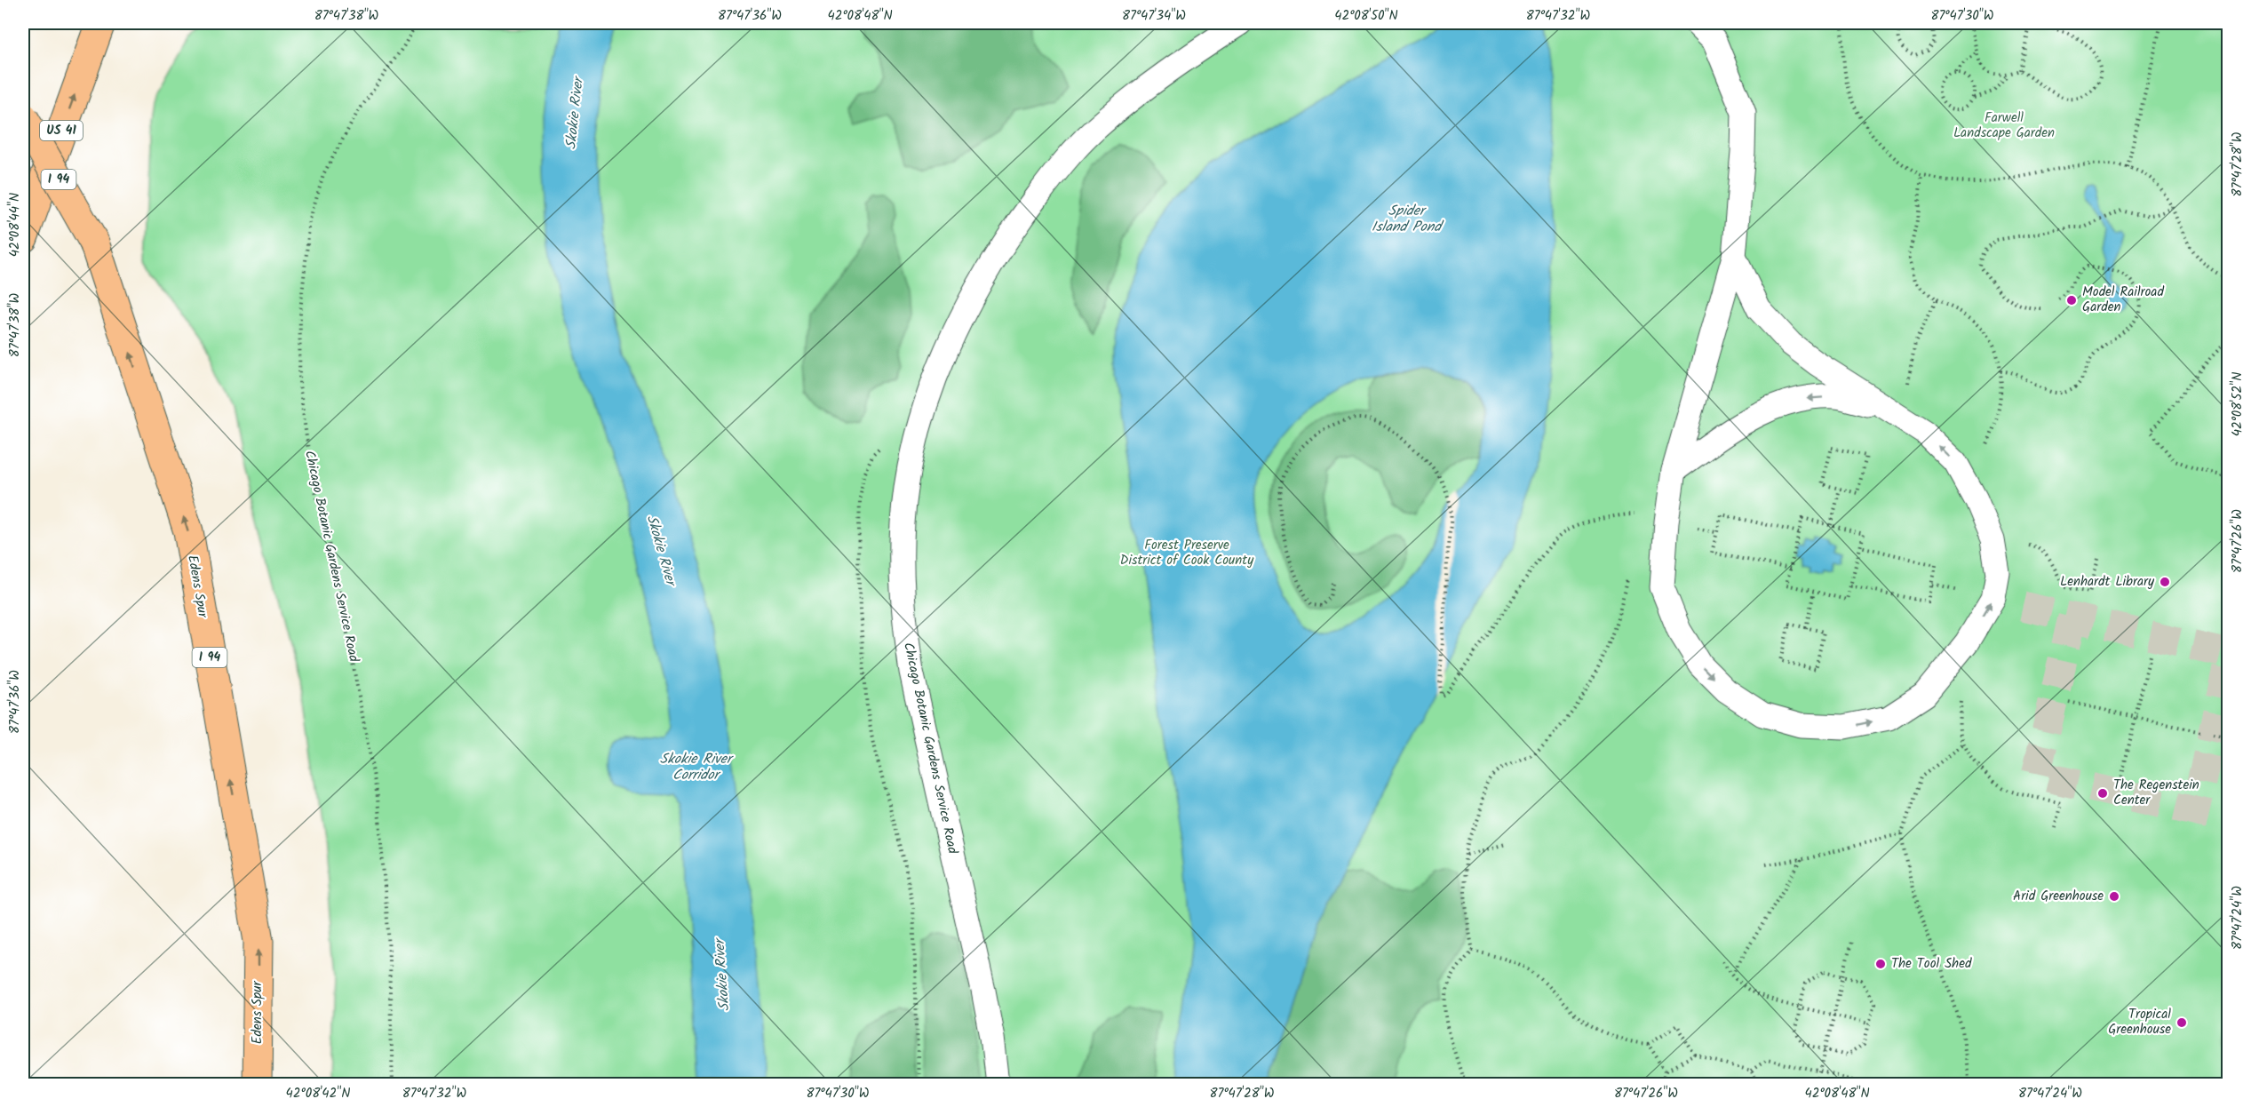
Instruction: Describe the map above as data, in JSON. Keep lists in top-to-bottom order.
{
  "streets": {
    "highway": ["US 41", "I 94", "Edens Spur"],
    "lane": ["Chicago Botanic Gardens Service Road"]
  },
  "one_way": ["Edens Spur"],
  "water": ["Skokie River", "Spider Island Pond", "Skokie River Corridor"],
  "parks": ["Farwell Landscape Garden", "Forest Preserve District of Cook County"],
  "places": [
    "Model Railroad Garden",
    "Lenhardt Library",
    "The Regenstein Center",
    "Arid Greenhouse",
    "The Tool Shed",
    "Tropical Greenhouse"
  ],
  "coordinates": [
    "87°47'38\"W",
    "87°47'36\"W",
    "42°08'48\"N",
    "87°47'34\"W",
    "42°08'50\"N",
    "87°47'32\"W",
    "87°47'30\"W",
    "87°47'28\"W",
    "42°08'44\"N",
    "42°08'52\"N",
    "87°47'26\"W",
    "87°47'24\"W",
    "42°08'42\"N"
  ]
}
